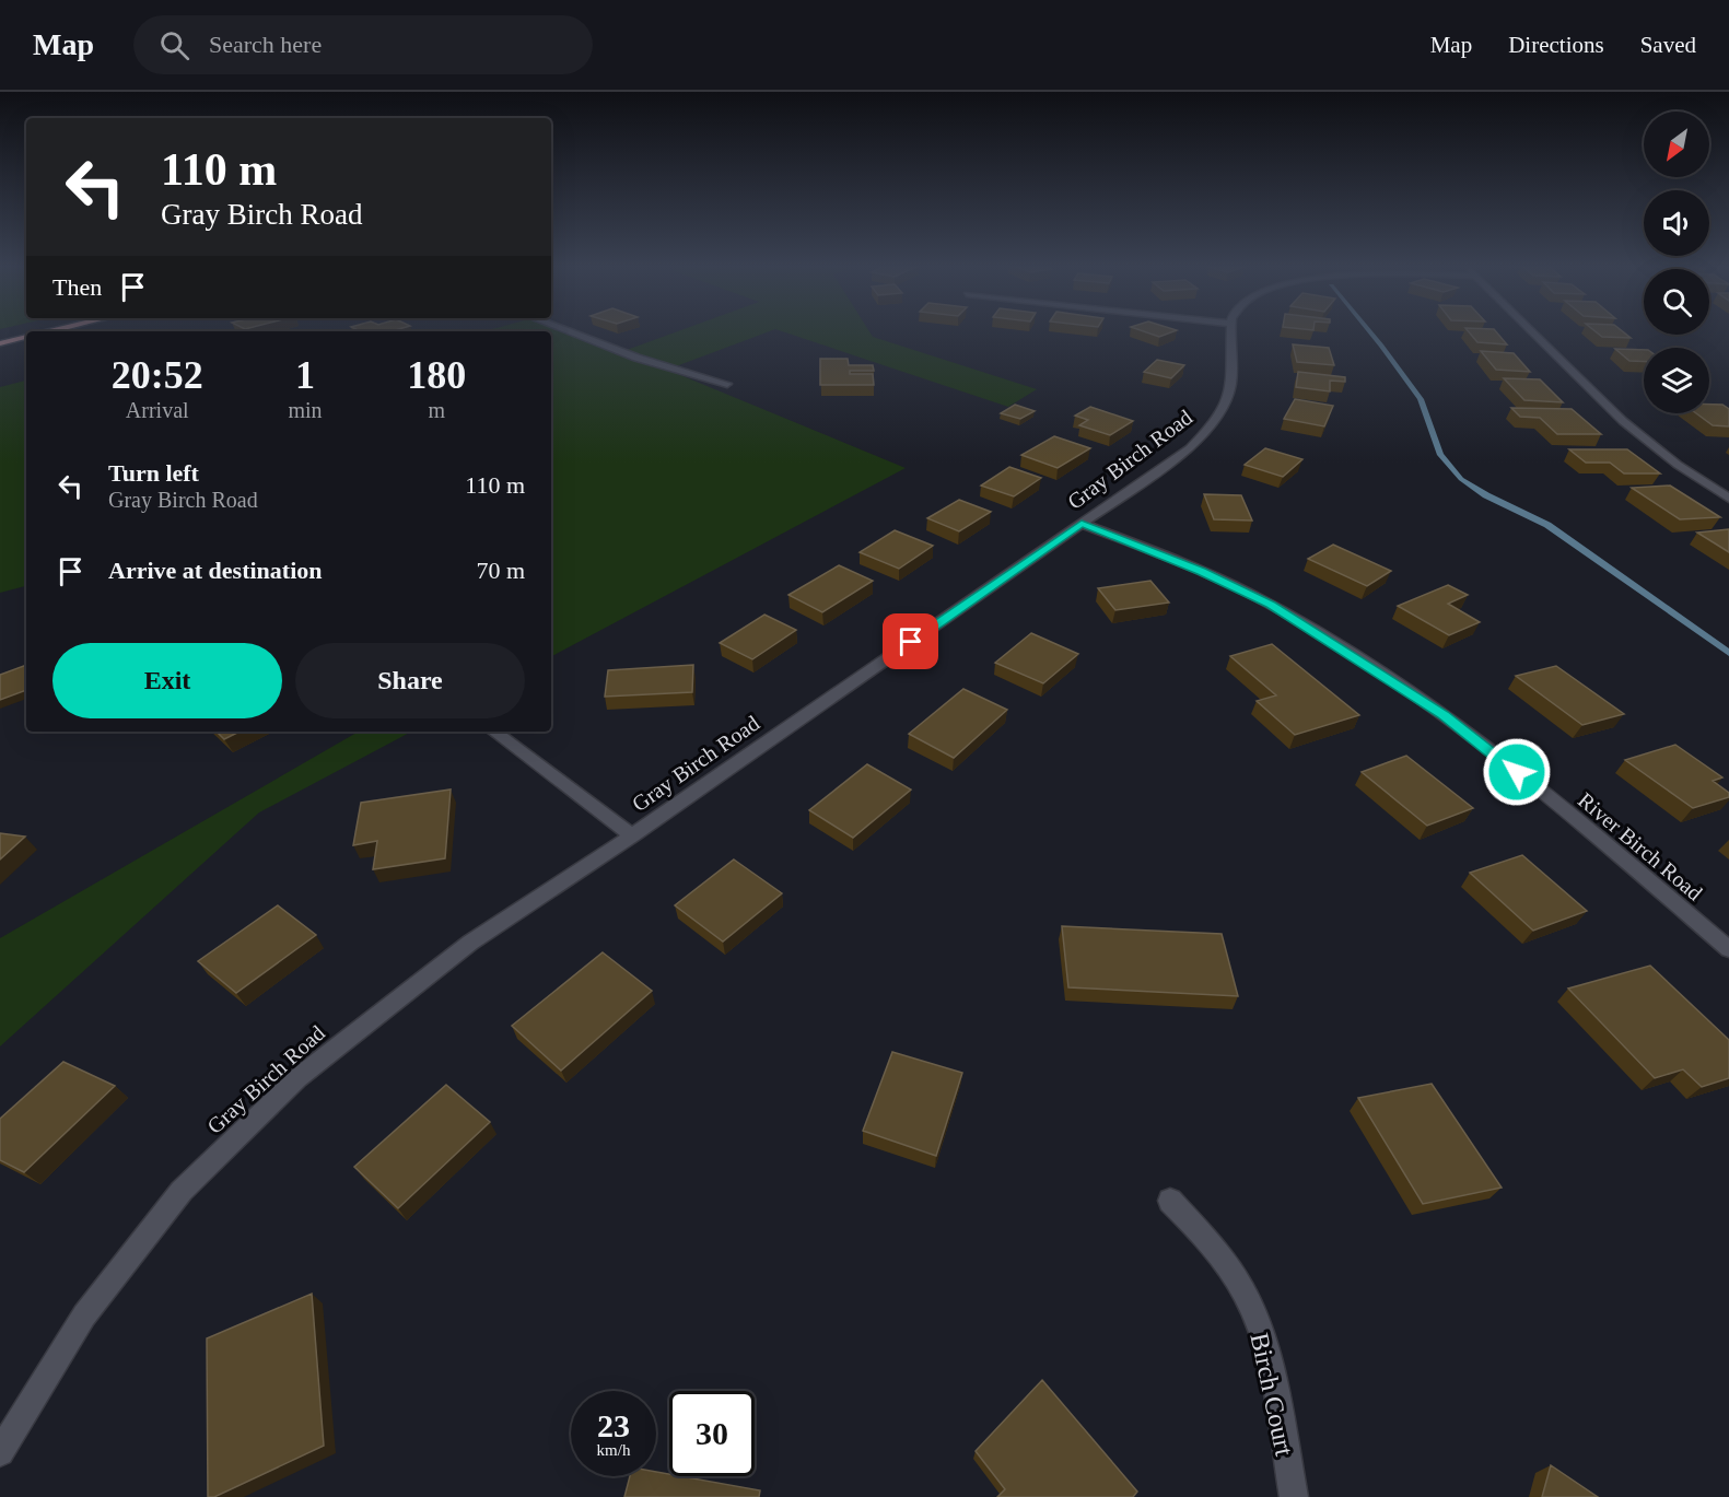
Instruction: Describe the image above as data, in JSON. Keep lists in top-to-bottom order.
{
  "streets": {
    "street": ["Gray Birch Road", "River Birch Road", "Birch Court"]
  },
  "crossings": [
    ["Gray Birch Road", "River Birch Road"]
  ],
  "north": "bottom left",
  "page": {
    "header": "Map",
    "search": "Search here",
    "nav": ["Map", "Directions", "Saved"],
    "turn": ["110 m", "Gray Birch Road"],
    "then": "Then",
    "eta": [
      "20:52",
      "Arrival",
      "1",
      "min",
      "180",
      "m"
    ],
    "list": [
      {
        "name": "Turn left",
        "note": "Gray Birch Road",
        "value": "110 m"
      },
      {
        "name": "Arrive at destination",
        "value": "70 m"
      }
    ],
    "buttons": ["Exit", "Share"],
    "speed": "23 km/h",
    "limit": "30"
  }
}
